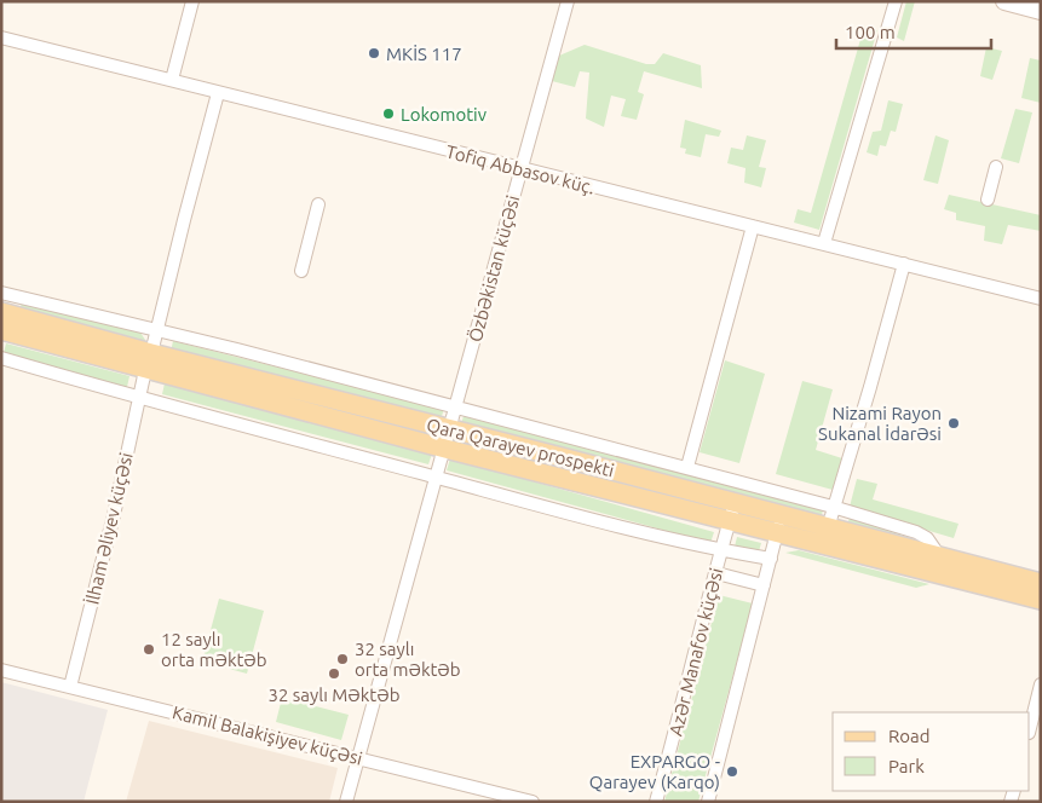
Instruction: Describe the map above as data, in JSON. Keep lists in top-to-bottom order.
{
  "streets": {
    "main road": ["Qara Qarayev prospekti"],
    "street": [
      "Tofiq Abbasov küç.",
      "Özbəkistan küçəsi",
      "İlham Əliyev küçəsi",
      "Azər Manafov küçəsi",
      "Kamil Balakişiyev küçəsi"
    ]
  },
  "crossings": [
    ["Tofiq Abbasov küç.", "Özbəkistan küçəsi"],
    ["Tofiq Abbasov küç.", "İlham Əliyev küçəsi"],
    ["Özbəkistan küçəsi", "Qara Qarayev prospekti"],
    ["Qara Qarayev prospekti", "İlham Əliyev küçəsi"],
    ["Qara Qarayev prospekti", "Azər Manafov küçəsi"],
    ["İlham Əliyev küçəsi", "Kamil Balakişiyev küçəsi"]
  ],
  "places": [
    "MKİS 117",
    "Lokomotiv",
    "Nizami Rayon Sukanal İdarəsi",
    "12 saylı orta məktəb",
    "32 saylı orta məktəb",
    "32 saylı Məktəb",
    "EXPARGO - Qarayev (Karqo)"
  ],
  "legend": ["Road", "Park"],
  "scale_bar": "100 m"
}
